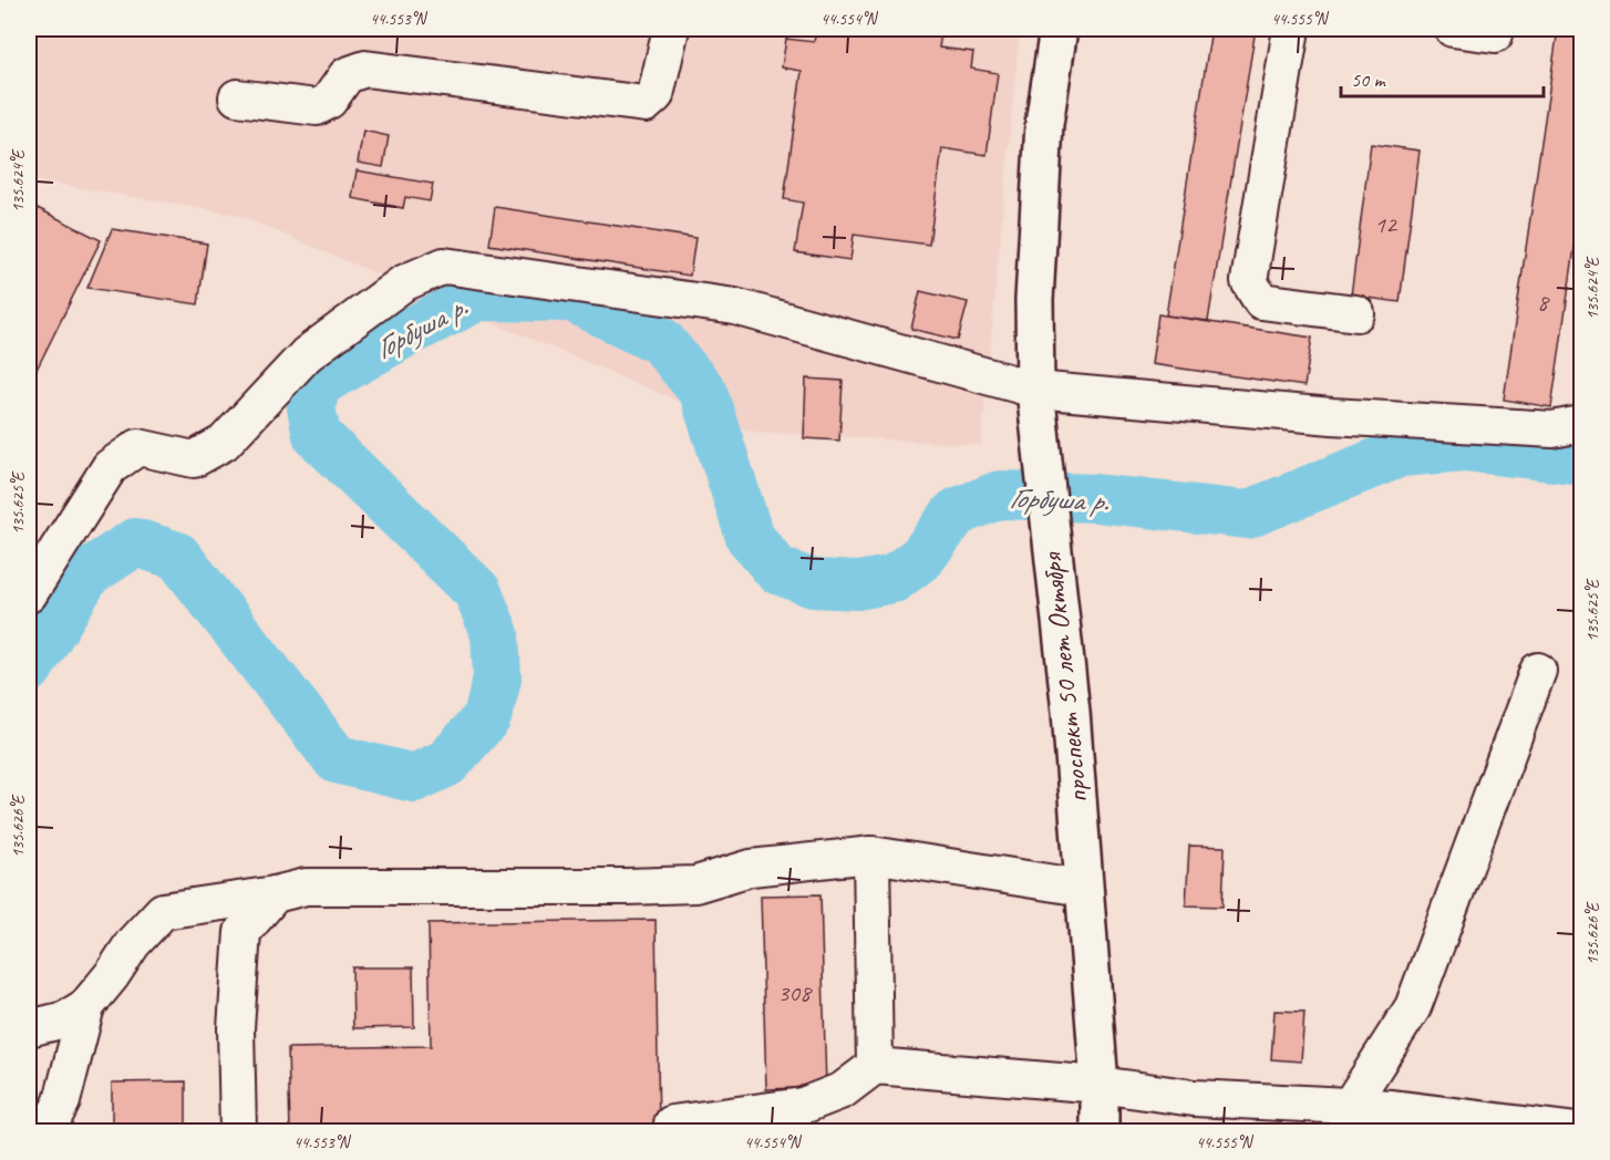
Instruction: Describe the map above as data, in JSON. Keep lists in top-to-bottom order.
{
  "streets": {
    "main road": ["проспект 50 лет Октября"]
  },
  "water": ["Горбуша р."],
  "house_numbers": ["12", "8", "308"],
  "scale_bar": "50 m",
  "coordinates": [
    "44.553°N",
    "44.554°N",
    "44.555°N",
    "135.624°E",
    "135.625°E",
    "135.626°E"
  ]
}
